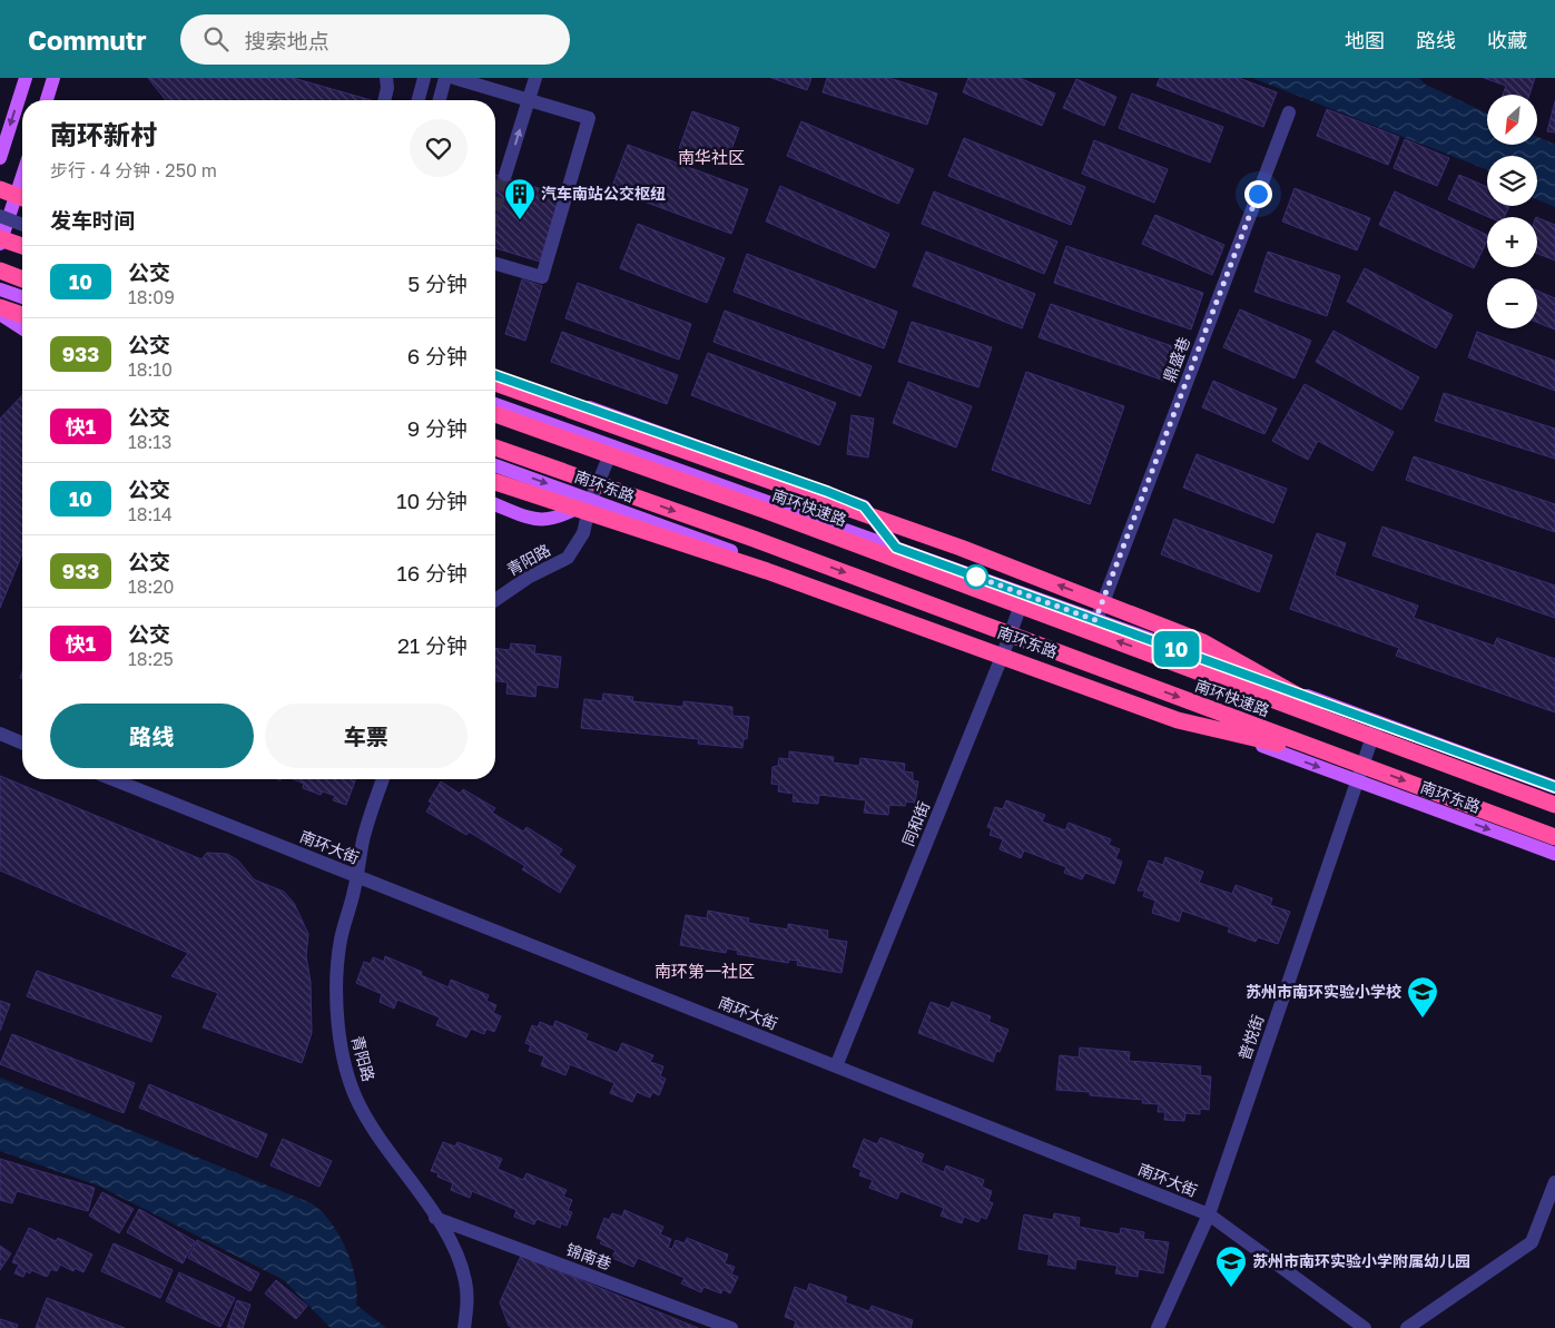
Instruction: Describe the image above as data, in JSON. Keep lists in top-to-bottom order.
{
  "streets": {
    "highway": ["南环快速路"],
    "main road": ["南环东路"],
    "street": [
      "鼎盛巷",
      "青阳路",
      "同和街",
      "南环大街",
      "普悦街",
      "锦南巷"
    ]
  },
  "crossings": [
    ["南环东路", "青阳路"],
    ["南环东路", "同和街"],
    ["南环东路", "普悦街"],
    ["青阳路", "南环大街"],
    ["青阳路", "锦南巷"],
    ["同和街", "南环大街"],
    ["南环大街", "普悦街"]
  ],
  "districts": ["南华社区", "南环第一社区"],
  "places": {
    "building": ["汽车南站公交枢纽"],
    "school or university": ["苏州市南环实验小学校", "苏州市南环实验小学附属幼儿园"]
  },
  "lines": ["bus line 10"],
  "north": "bottom left",
  "page": {
    "header": "Commutr",
    "search": "搜索地点",
    "nav": ["地图", "路线", "收藏"],
    "on_map": "10",
    "map_buttons": ["+", "−"],
    "heading": [
      ["南环新村", "步行 · 4 分钟 · 250 m"],
      "发车时间"
    ],
    "list": [
      {
        "mark": "10",
        "name": "公交",
        "note": "18:09",
        "value": "5 分钟"
      },
      {
        "mark": "933",
        "name": "公交",
        "note": "18:10",
        "value": "6 分钟"
      },
      {
        "mark": "快1",
        "name": "公交",
        "note": "18:13",
        "value": "9 分钟"
      },
      {
        "mark": "10",
        "name": "公交",
        "note": "18:14",
        "value": "10 分钟"
      },
      {
        "mark": "933",
        "name": "公交",
        "note": "18:20",
        "value": "16 分钟"
      },
      {
        "mark": "快1",
        "name": "公交",
        "note": "18:25",
        "value": "21 分钟"
      }
    ],
    "buttons": ["路线", "车票"]
  }
}
